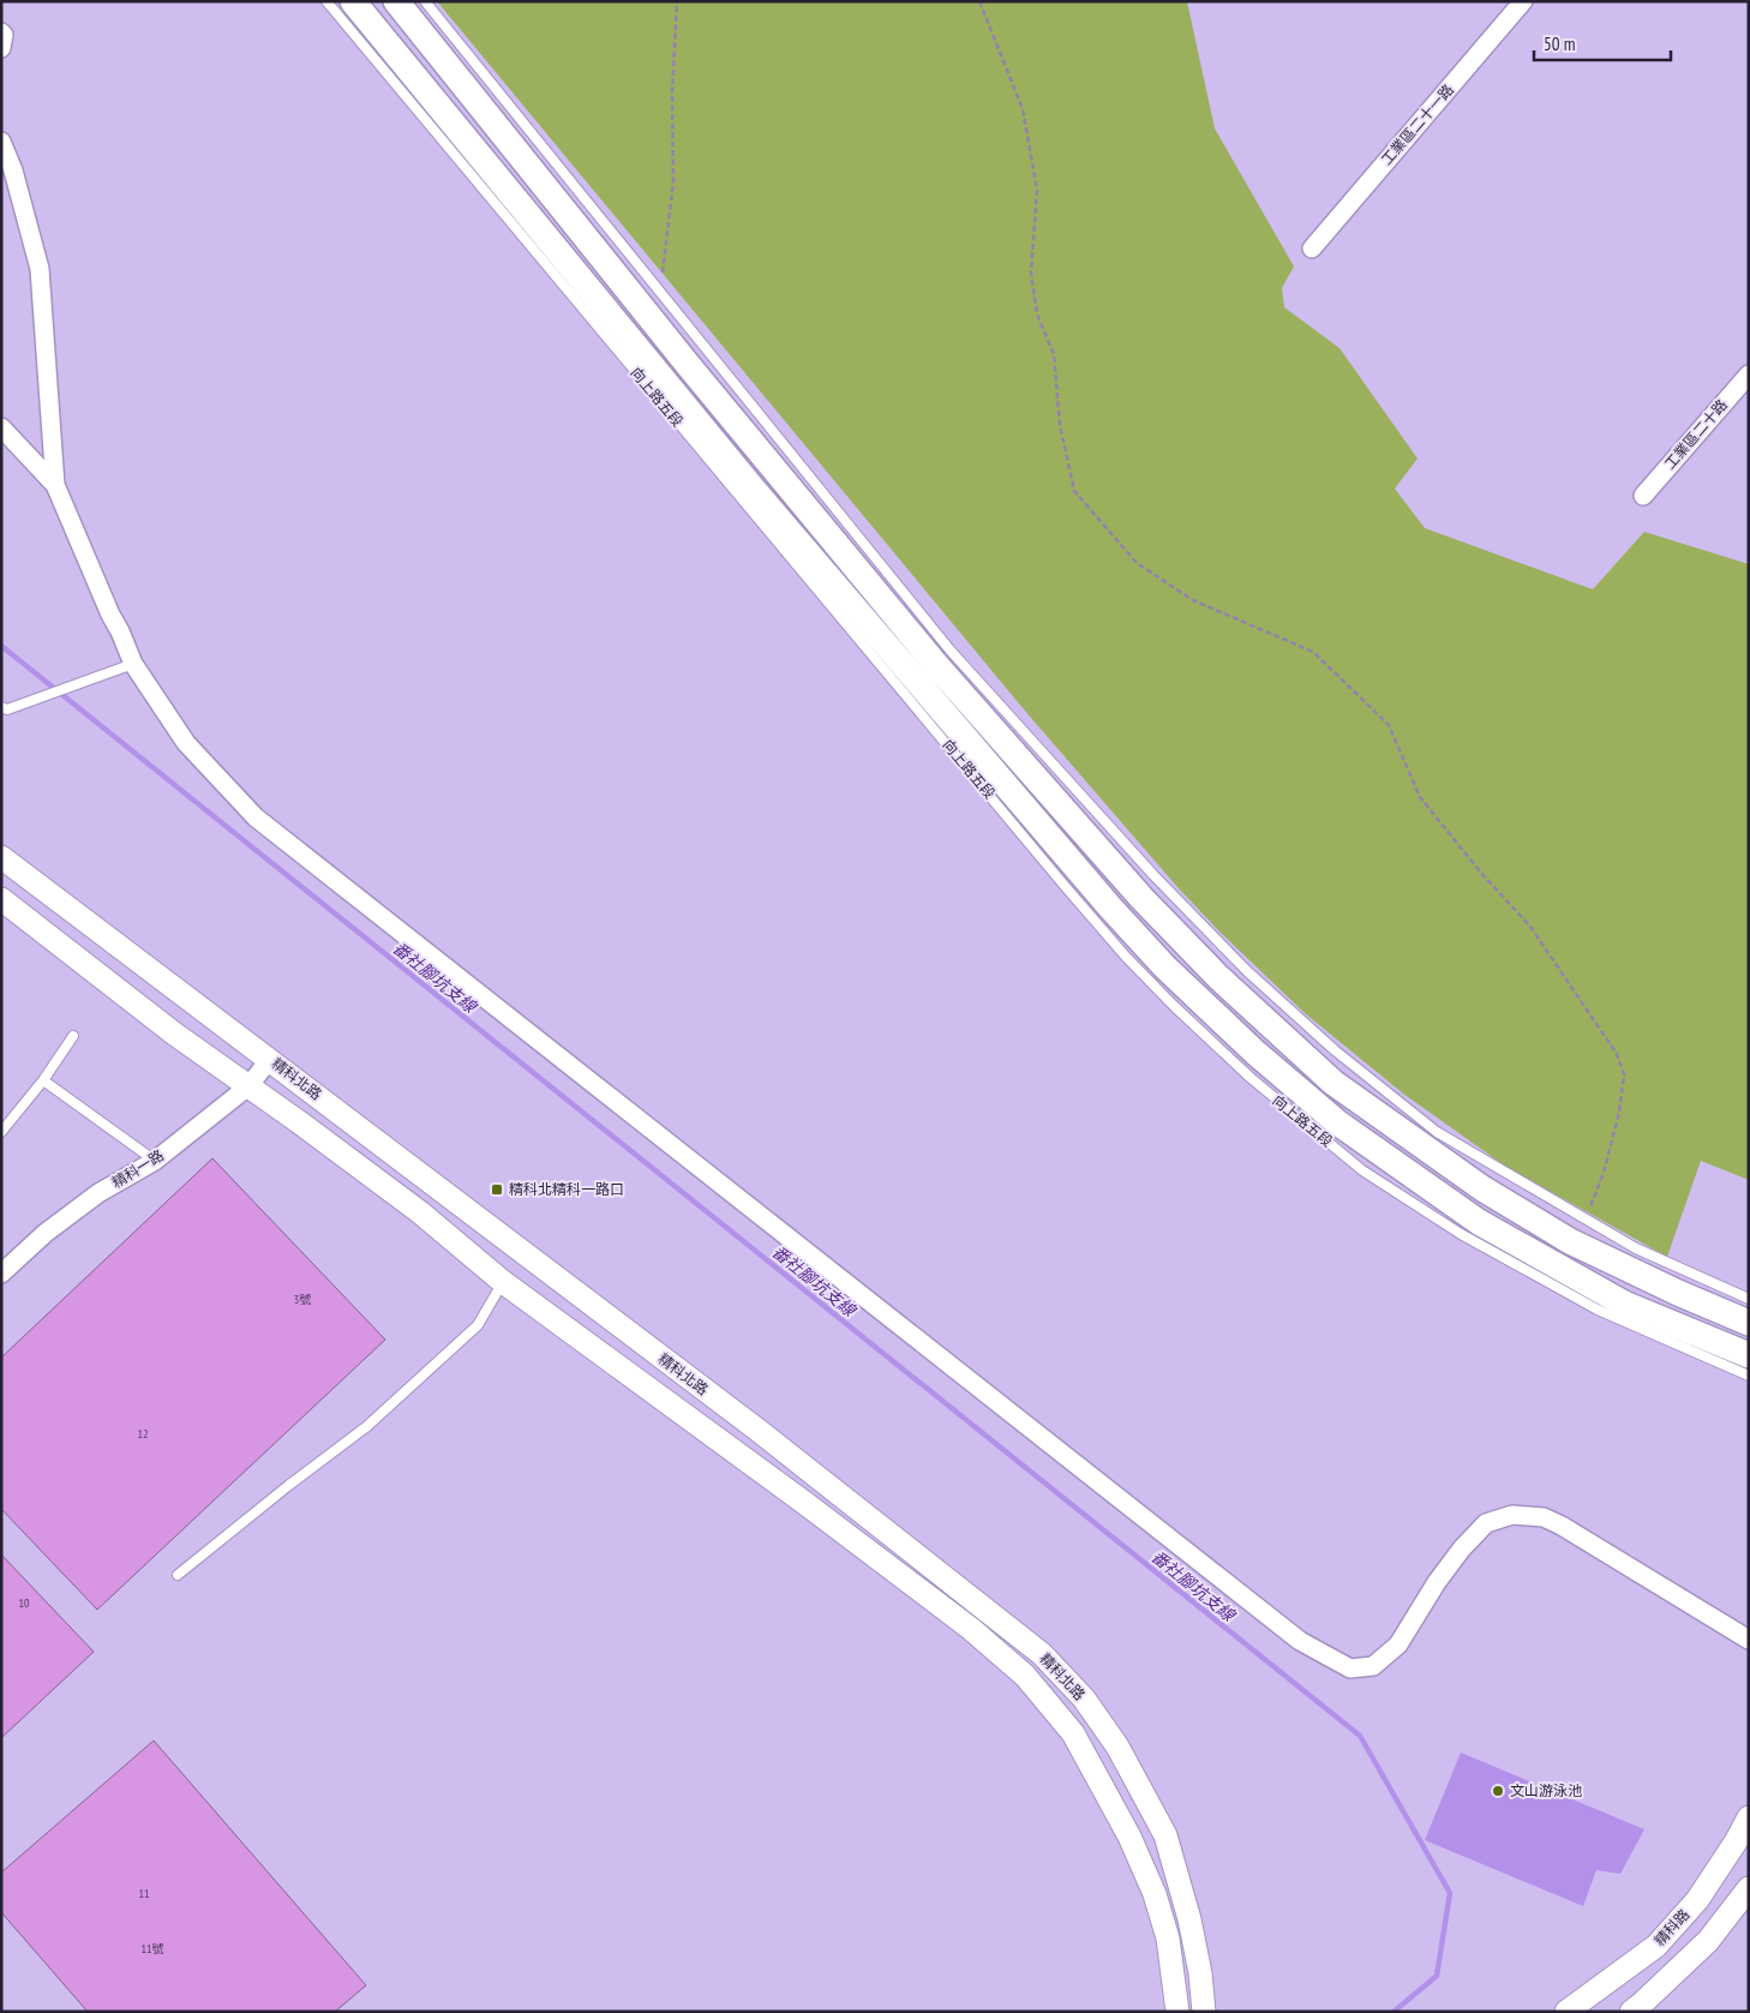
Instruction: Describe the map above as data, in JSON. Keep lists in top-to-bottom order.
{
  "streets": {
    "main road": ["向上路五段"],
    "street": [
      "工業區二十一路",
      "工業區二十路",
      "精科北路",
      "精科一路",
      "精科路"
    ]
  },
  "crossings": [
    ["精科北路", "精科一路"]
  ],
  "water": ["番社腳坑支線"],
  "places": {
    "transit": ["精科北精科一路口"],
    "other": ["文山游泳池"]
  },
  "house_numbers": [
    "3號",
    "12",
    "10",
    "11",
    "11號"
  ],
  "scale_bar": "50 m"
}
